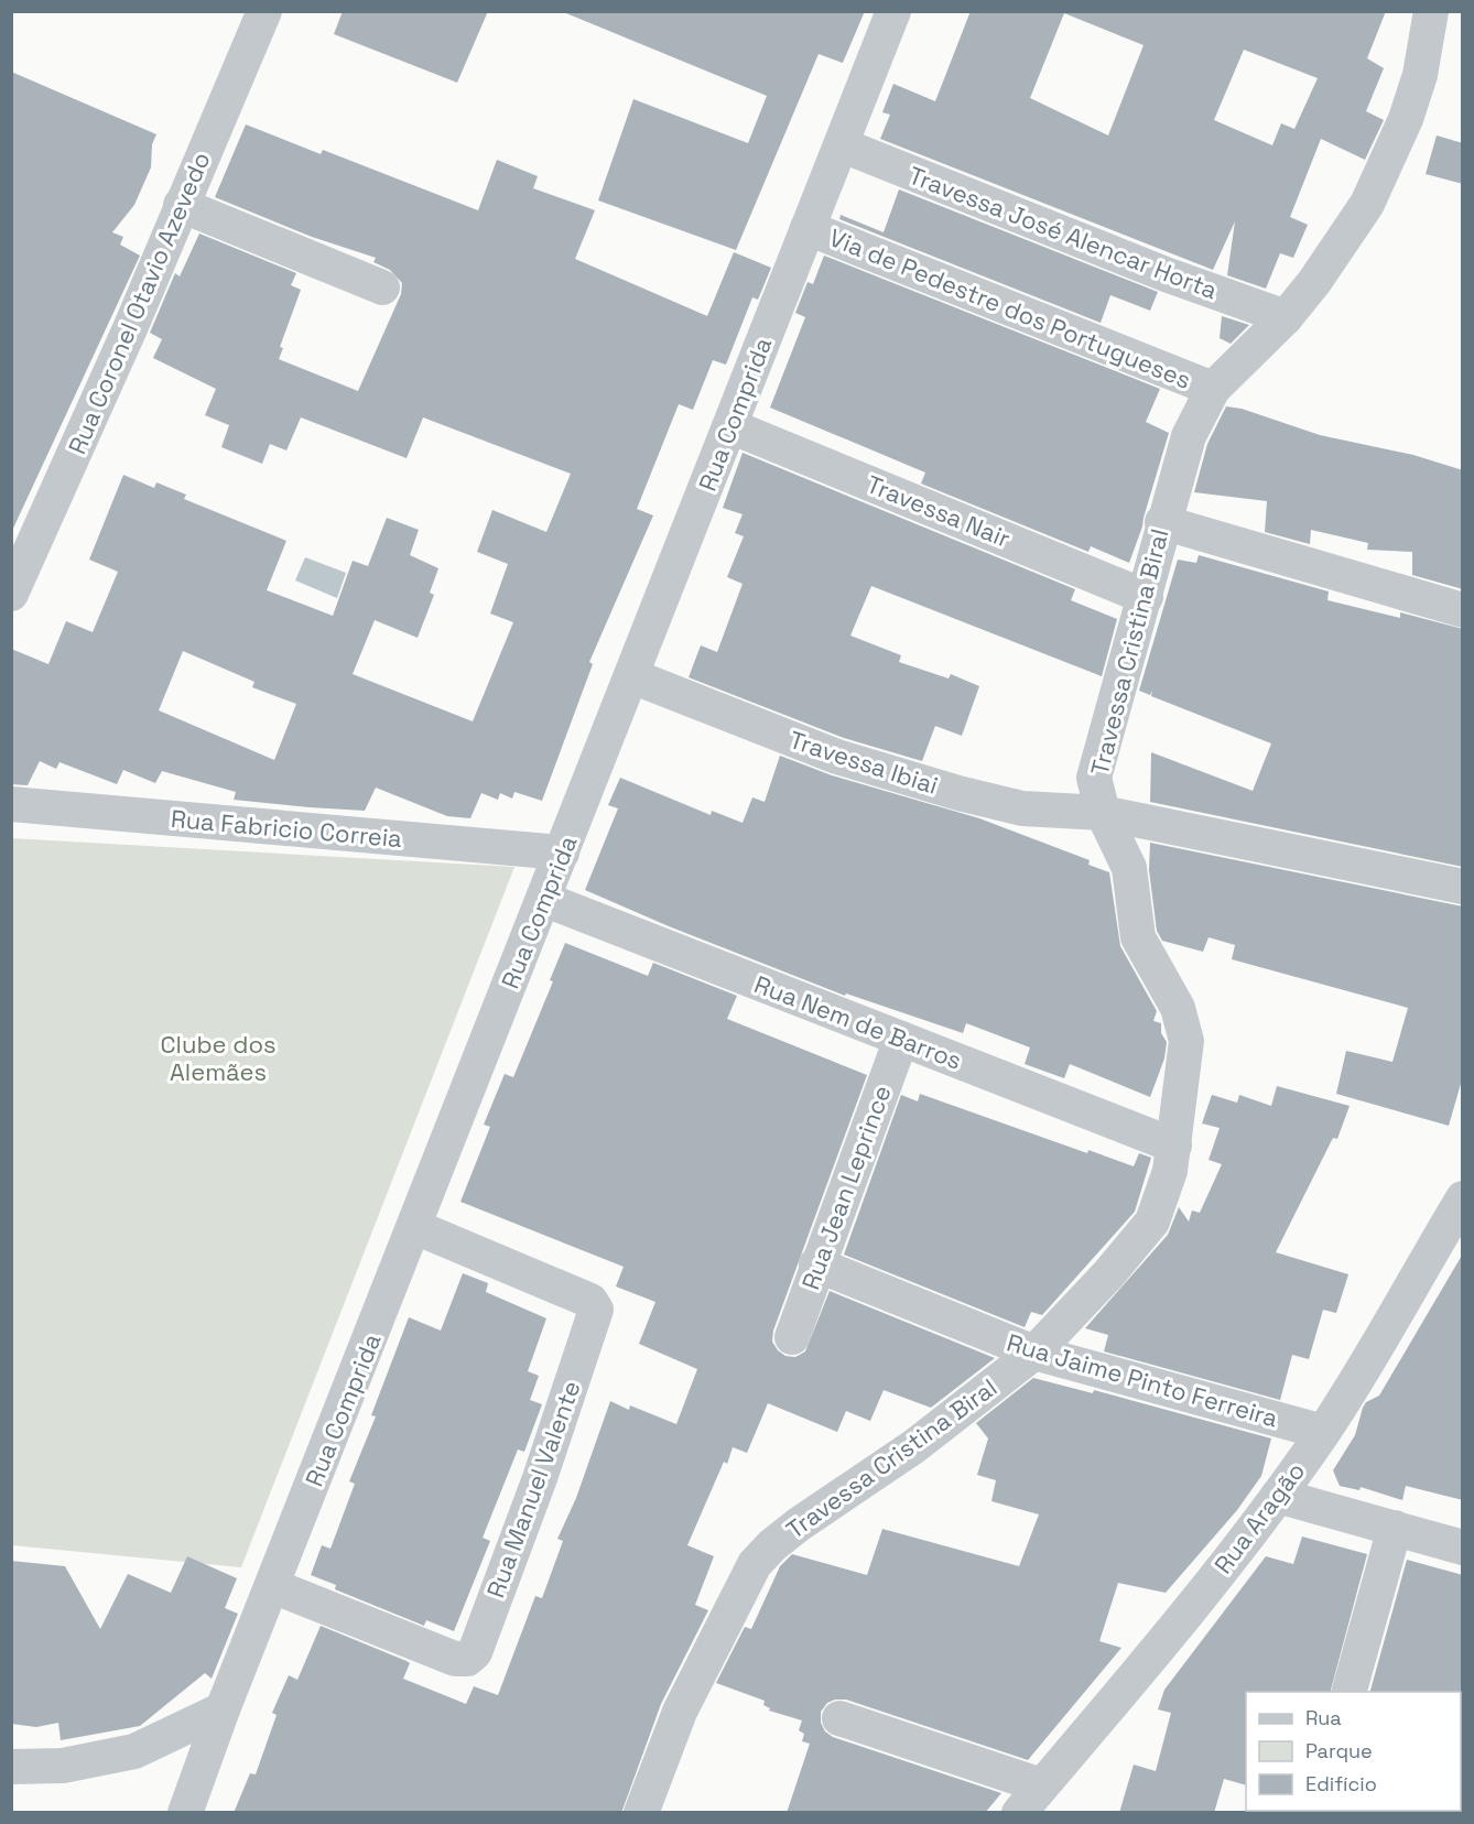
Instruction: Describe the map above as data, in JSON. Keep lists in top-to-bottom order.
{
  "streets": {
    "street": [
      "Travessa José Alencar Horta",
      "Rua Coronel Otavio Azevedo",
      "Via de Pedestre dos Portugueses",
      "Rua Comprida",
      "Travessa Nair",
      "Travessa Cristina Biral",
      "Travessa Ibiai",
      "Rua Fabricio Correia",
      "Rua Nem de Barros",
      "Rua Jean Leprince",
      "Rua Jaime Pinto Ferreira",
      "Rua Manuel Valente",
      "Rua Aragão"
    ]
  },
  "crossings": [
    ["Travessa José Alencar Horta", "Rua Comprida"],
    ["Travessa José Alencar Horta", "Travessa Cristina Biral"],
    ["Via de Pedestre dos Portugueses", "Rua Comprida"],
    ["Via de Pedestre dos Portugueses", "Travessa Cristina Biral"],
    ["Rua Comprida", "Travessa Nair"],
    ["Rua Comprida", "Travessa Ibiai"],
    ["Rua Comprida", "Rua Fabricio Correia"],
    ["Rua Comprida", "Rua Nem de Barros"],
    ["Rua Comprida", "Rua Manuel Valente"],
    ["Travessa Nair", "Travessa Cristina Biral"],
    ["Travessa Cristina Biral", "Travessa Ibiai"],
    ["Travessa Cristina Biral", "Rua Nem de Barros"],
    ["Travessa Cristina Biral", "Rua Jaime Pinto Ferreira"],
    ["Rua Nem de Barros", "Rua Jean Leprince"],
    ["Rua Jean Leprince", "Rua Jaime Pinto Ferreira"],
    ["Rua Jaime Pinto Ferreira", "Rua Aragão"]
  ],
  "parks": ["Clube dos Alemães"],
  "legend": ["Rua", "Parque", "Edifício"]
}
